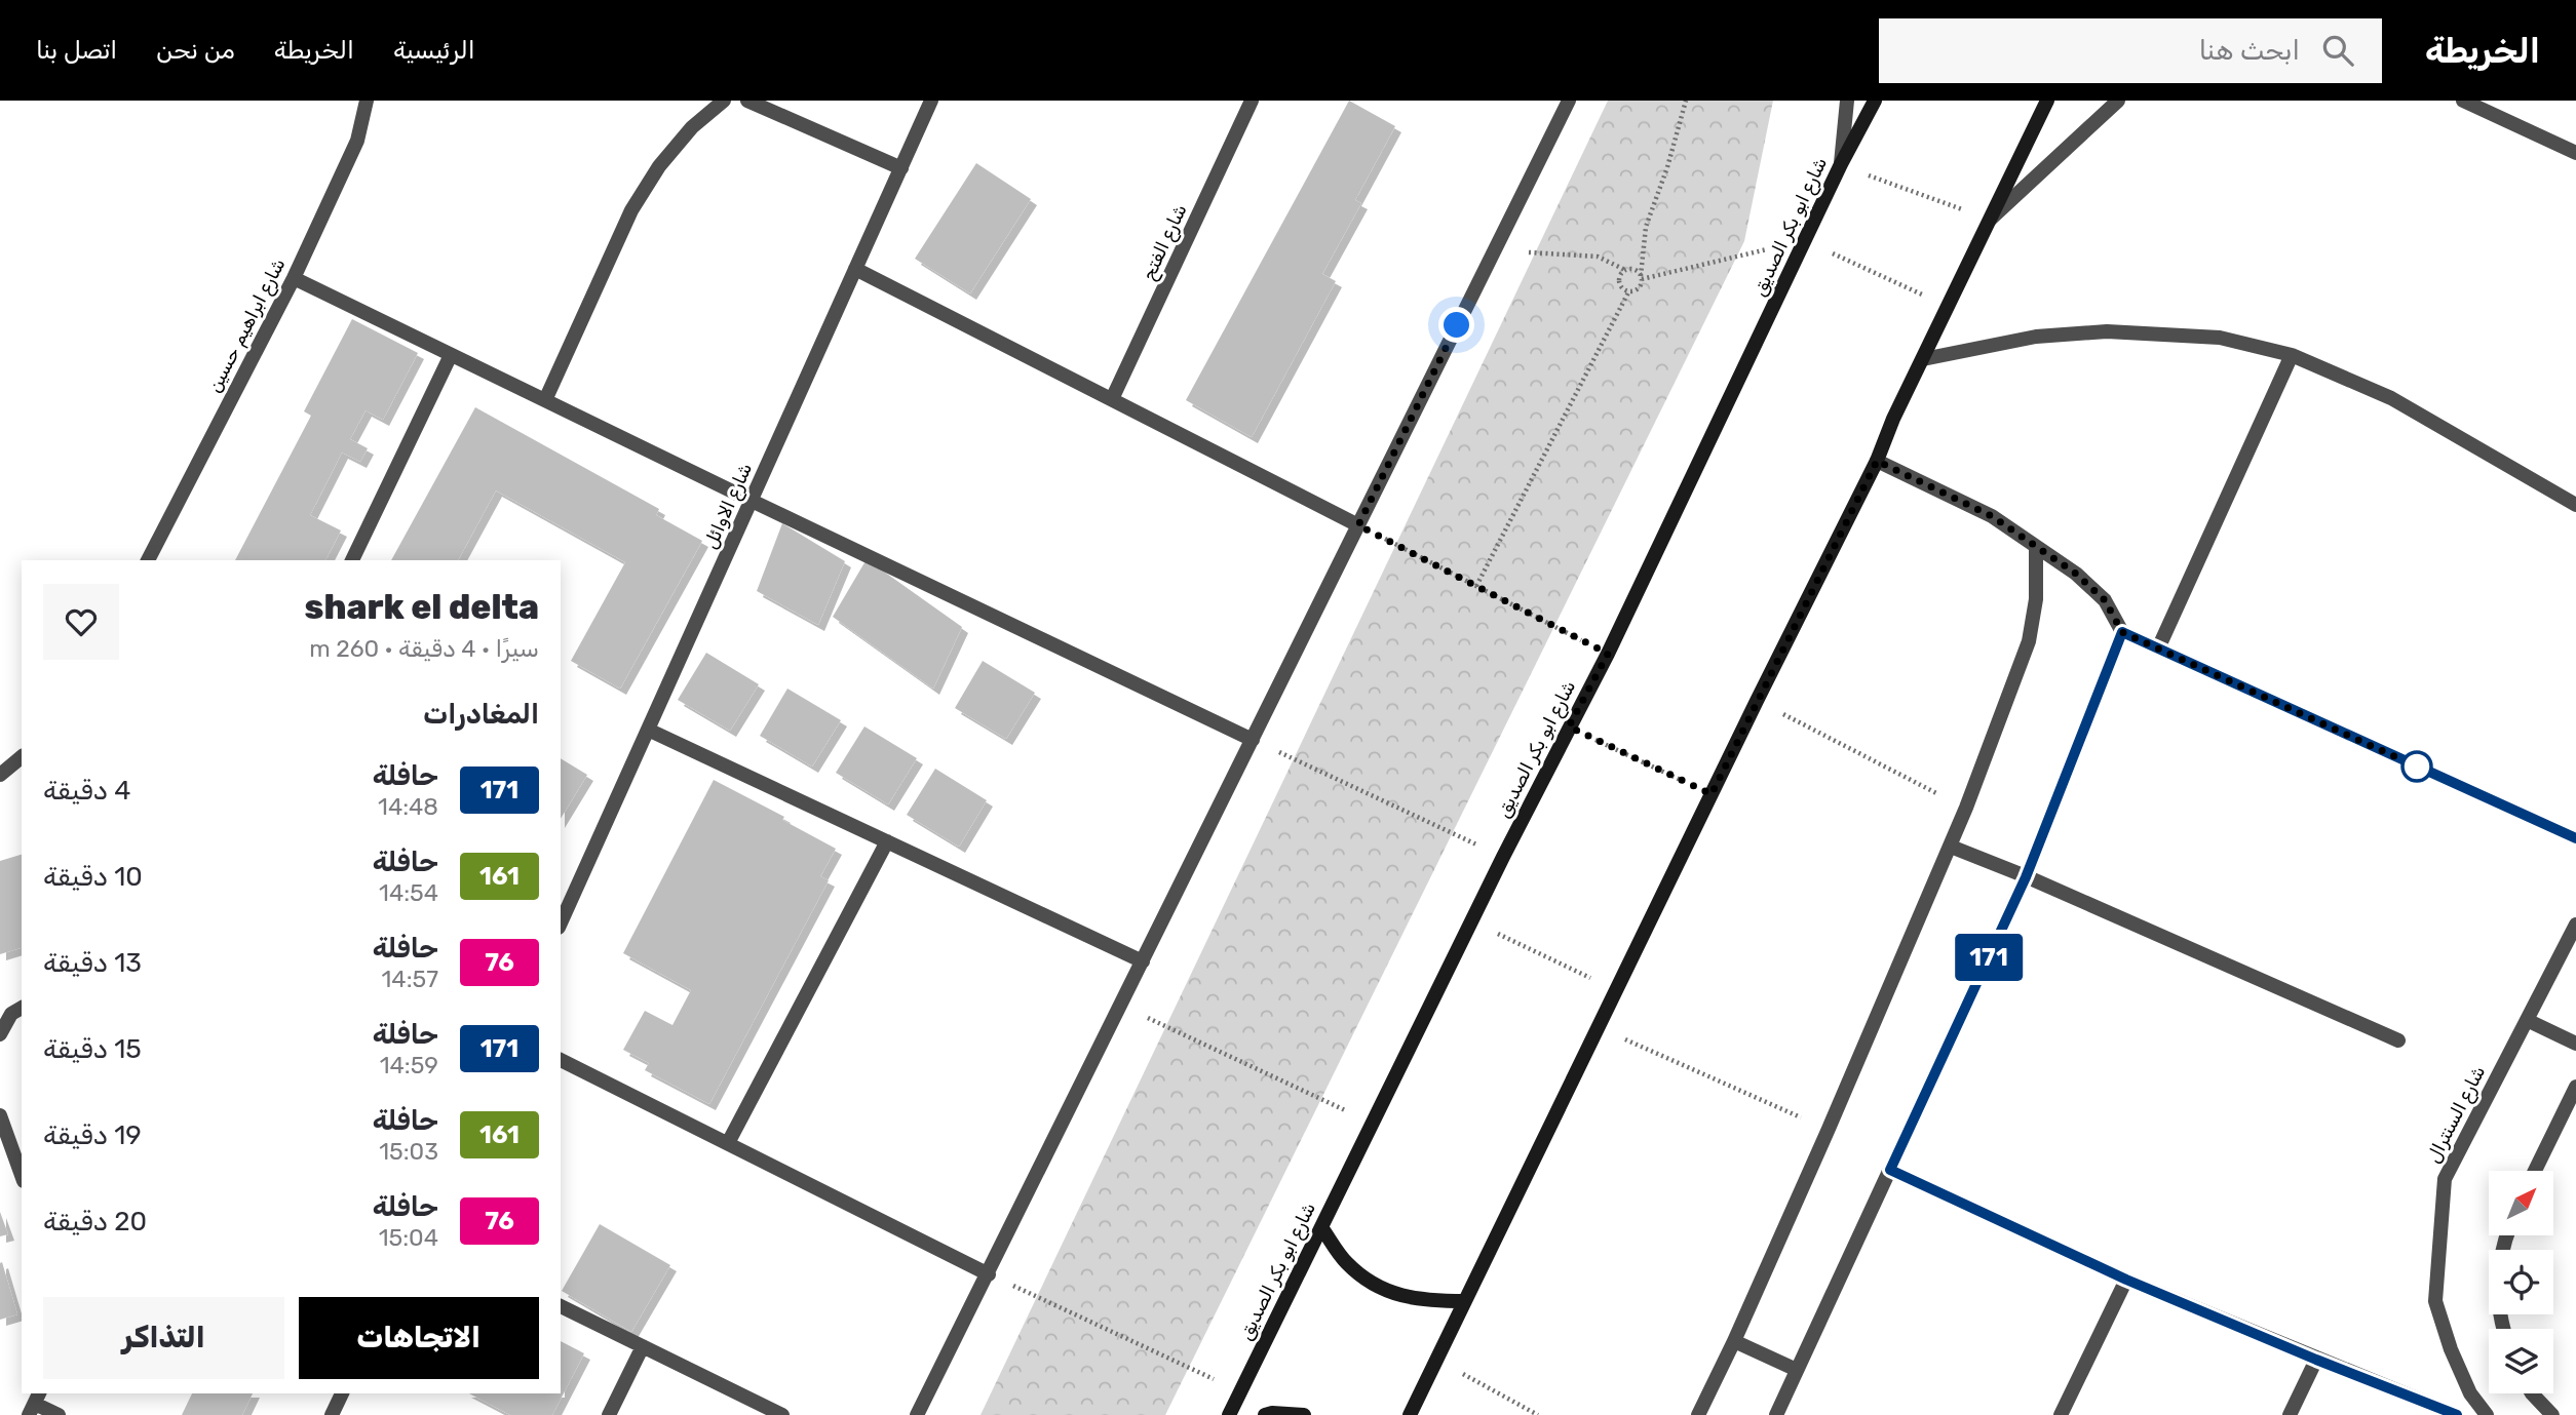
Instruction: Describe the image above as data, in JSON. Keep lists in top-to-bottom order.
{
  "streets": {
    "main road": ["شارع ابو بكر الصديق"],
    "street": [
      "شارع الفتح",
      "شارع ابراهيم حسين",
      "شارع الاوائل",
      "شارع السنترال"
    ]
  },
  "lines": ["bus line 171"],
  "north": "top right",
  "page": {
    "header": "الخريطة",
    "search": "ابحث هنا",
    "nav": [
      "الرئيسية",
      "الخريطة",
      "من نحن",
      "اتصل بنا"
    ],
    "on_map": "171",
    "heading": [
      ["shark el delta", "سيرًا · 4 دقيقة · 260 m"],
      "المغادرات"
    ],
    "list": [
      {
        "mark": "171",
        "name": "حافلة",
        "note": "14:48",
        "value": "4 دقيقة"
      },
      {
        "mark": "161",
        "name": "حافلة",
        "note": "14:54",
        "value": "10 دقيقة"
      },
      {
        "mark": "76",
        "name": "حافلة",
        "note": "14:57",
        "value": "13 دقيقة"
      },
      {
        "mark": "171",
        "name": "حافلة",
        "note": "14:59",
        "value": "15 دقيقة"
      },
      {
        "mark": "161",
        "name": "حافلة",
        "note": "15:03",
        "value": "19 دقيقة"
      },
      {
        "mark": "76",
        "name": "حافلة",
        "note": "15:04",
        "value": "20 دقيقة"
      }
    ],
    "buttons": ["الاتجاهات", "التذاكر"]
  }
}
